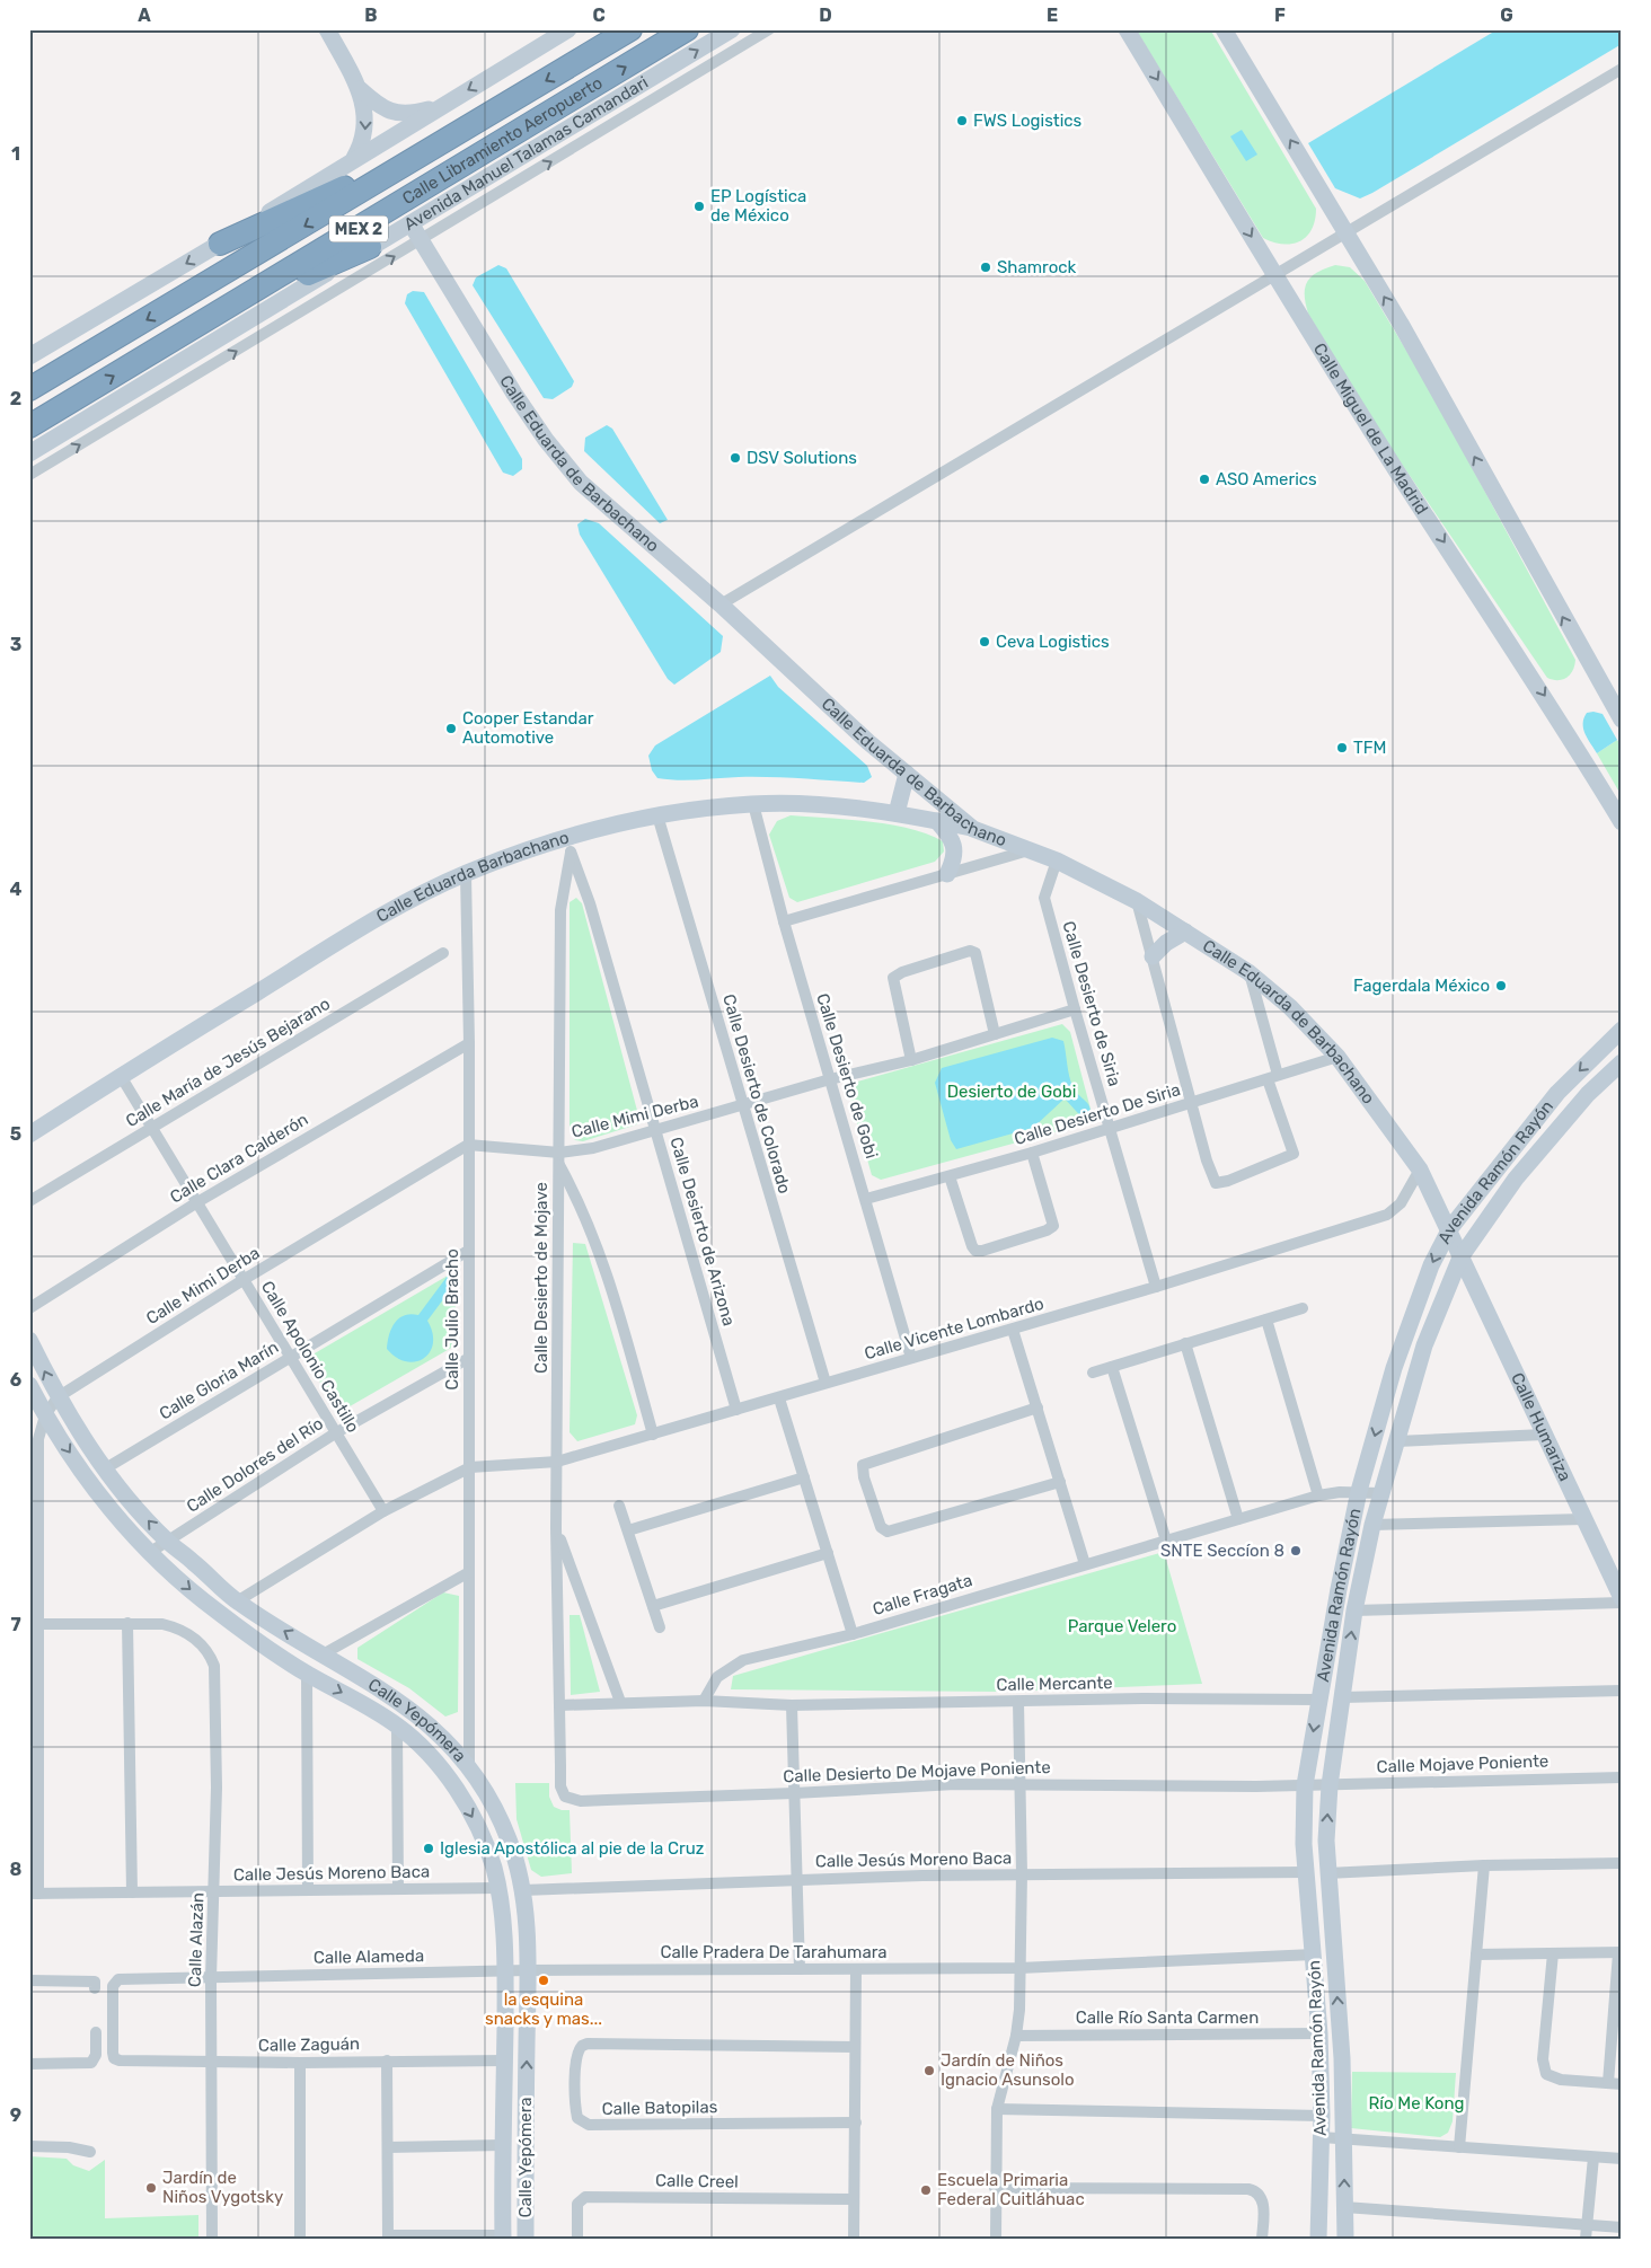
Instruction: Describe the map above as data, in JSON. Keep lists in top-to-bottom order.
{
  "streets": {
    "highway": ["Calle Libramiento Aeropuerto", "MEX 2"],
    "main road": [
      "Avenida Manuel Talamas Camandari",
      "Calle Miguel de La Madrid",
      "Calle Eduarda de Barbachano",
      "Calle Eduarda Barbachano",
      "Avenida Ramón Rayón",
      "Calle Humariza",
      "Calle Yepómera"
    ],
    "street": [
      "Calle Desierto de Siria",
      "Calle María de Jesús Bejarano",
      "Calle Desierto de Gobi",
      "Calle Desierto de Colorado",
      "Calle Desierto De Siria",
      "Calle Mimi Derba",
      "Calle Clara Calderón",
      "Calle Desierto de Arizona",
      "Calle Desierto de Mojave",
      "Calle Julio Bracho",
      "Calle Vicente Lombardo",
      "Calle Apolonio Castillo",
      "Calle Gloria Marín",
      "Calle Dolores del Río",
      "Calle Fragata",
      "Calle Mercante",
      "Calle Mojave Poniente",
      "Calle Desierto De Mojave Poniente",
      "Calle Jesús Moreno Baca",
      "Calle Alazán",
      "Calle Pradera De Tarahumara",
      "Calle Alameda",
      "Calle Río Santa Carmen",
      "Calle Zaguán",
      "Calle Batopilas",
      "Calle Creel"
    ]
  },
  "crossings": [
    ["Avenida Manuel Talamas Camandari", "Calle Eduarda de Barbachano"],
    ["Calle Eduarda de Barbachano", "Calle Eduarda Barbachano"],
    ["Calle Eduarda de Barbachano", "Calle Desierto de Siria"],
    ["Calle Eduarda de Barbachano", "Calle Desierto De Siria"],
    ["Calle Eduarda de Barbachano", "Avenida Ramón Rayón"],
    ["Calle Eduarda de Barbachano", "Calle Vicente Lombardo"],
    ["Calle Eduarda de Barbachano", "Calle Humariza"],
    ["Calle Eduarda Barbachano", "Calle Desierto de Gobi"],
    ["Calle Eduarda Barbachano", "Calle Desierto de Colorado"],
    ["Calle Eduarda Barbachano", "Calle Desierto de Arizona"],
    ["Calle Eduarda Barbachano", "Calle Desierto de Mojave"],
    ["Calle Eduarda Barbachano", "Calle Julio Bracho"],
    ["Calle Eduarda Barbachano", "Calle Apolonio Castillo"],
    ["Calle Desierto de Siria", "Calle Desierto De Siria"],
    ["Calle Desierto de Siria", "Calle Mimi Derba"],
    ["Calle Desierto de Siria", "Calle Vicente Lombardo"],
    ["Calle María de Jesús Bejarano", "Calle Apolonio Castillo"],
    ["Calle Desierto de Gobi", "Calle Desierto De Siria"],
    ["Calle Desierto de Gobi", "Calle Mimi Derba"],
    ["Calle Desierto de Gobi", "Calle Vicente Lombardo"],
    ["Calle Desierto de Colorado", "Calle Mimi Derba"],
    ["Calle Desierto de Colorado", "Calle Vicente Lombardo"],
    ["Calle Mimi Derba", "Calle Desierto de Arizona"],
    ["Calle Mimi Derba", "Calle Desierto de Mojave"],
    ["Calle Mimi Derba", "Calle Julio Bracho"],
    ["Calle Mimi Derba", "Calle Apolonio Castillo"],
    ["Calle Mimi Derba", "Calle Yepómera"],
    ["Calle Clara Calderón", "Calle Julio Bracho"],
    ["Calle Clara Calderón", "Calle Apolonio Castillo"],
    ["Avenida Ramón Rayón", "Calle Humariza"],
    ["Avenida Ramón Rayón", "Calle Fragata"],
    ["Avenida Ramón Rayón", "Calle Mercante"],
    ["Avenida Ramón Rayón", "Calle Mojave Poniente"],
    ["Avenida Ramón Rayón", "Calle Desierto De Mojave Poniente"],
    ["Avenida Ramón Rayón", "Calle Jesús Moreno Baca"],
    ["Avenida Ramón Rayón", "Calle Pradera De Tarahumara"],
    ["Avenida Ramón Rayón", "Calle Río Santa Carmen"],
    ["Calle Desierto de Arizona", "Calle Desierto de Mojave"],
    ["Calle Desierto de Arizona", "Calle Vicente Lombardo"],
    ["Calle Desierto de Mojave", "Calle Vicente Lombardo"],
    ["Calle Desierto de Mojave", "Calle Mercante"],
    ["Calle Desierto de Mojave", "Calle Desierto De Mojave Poniente"],
    ["Calle Julio Bracho", "Calle Vicente Lombardo"],
    ["Calle Julio Bracho", "Calle Gloria Marín"],
    ["Calle Julio Bracho", "Calle Dolores del Río"],
    ["Calle Julio Bracho", "Calle Yepómera"],
    ["Calle Apolonio Castillo", "Calle Gloria Marín"],
    ["Calle Apolonio Castillo", "Calle Dolores del Río"],
    ["Calle Gloria Marín", "Calle Yepómera"],
    ["Calle Dolores del Río", "Calle Yepómera"],
    ["Calle Fragata", "Calle Mercante"],
    ["Calle Mercante", "Calle Desierto De Mojave Poniente"],
    ["Calle Yepómera", "Calle Jesús Moreno Baca"],
    ["Calle Yepómera", "Calle Pradera De Tarahumara"],
    ["Calle Yepómera", "Calle Alameda"],
    ["Calle Yepómera", "Calle Zaguán"],
    ["Calle Mojave Poniente", "Calle Desierto De Mojave Poniente"],
    ["Calle Jesús Moreno Baca", "Calle Alazán"],
    ["Calle Alazán", "Calle Alameda"],
    ["Calle Alazán", "Calle Zaguán"],
    ["Calle Pradera De Tarahumara", "Calle Alameda"],
    ["Calle Alameda", "Calle Zaguán"]
  ],
  "parks": ["Desierto de Gobi", "Parque Velero", "Río Me Kong"],
  "places": [
    "FWS Logistics",
    "EP Logística de México",
    "Shamrock",
    "DSV Solutions",
    "ASO Americs",
    "Ceva Logistics",
    "Cooper Estandar Automotive",
    "TFM",
    "Fagerdala México",
    "SNTE Seccíon 8",
    "Iglesia Apostólica al pie de la Cruz",
    "la esquina snacks y mas...",
    "Jardín de Niños Ignacio Asunsolo",
    "Jardín de Niños Vygotsky",
    "Escuela Primaria Federal Cuitláhuac"
  ],
  "grid": {
    "columns": [
      "A",
      "B",
      "C",
      "D",
      "E",
      "F",
      "G"
    ],
    "rows": [
      "1",
      "2",
      "3",
      "4",
      "5",
      "6",
      "7",
      "8",
      "9"
    ]
  }
}
